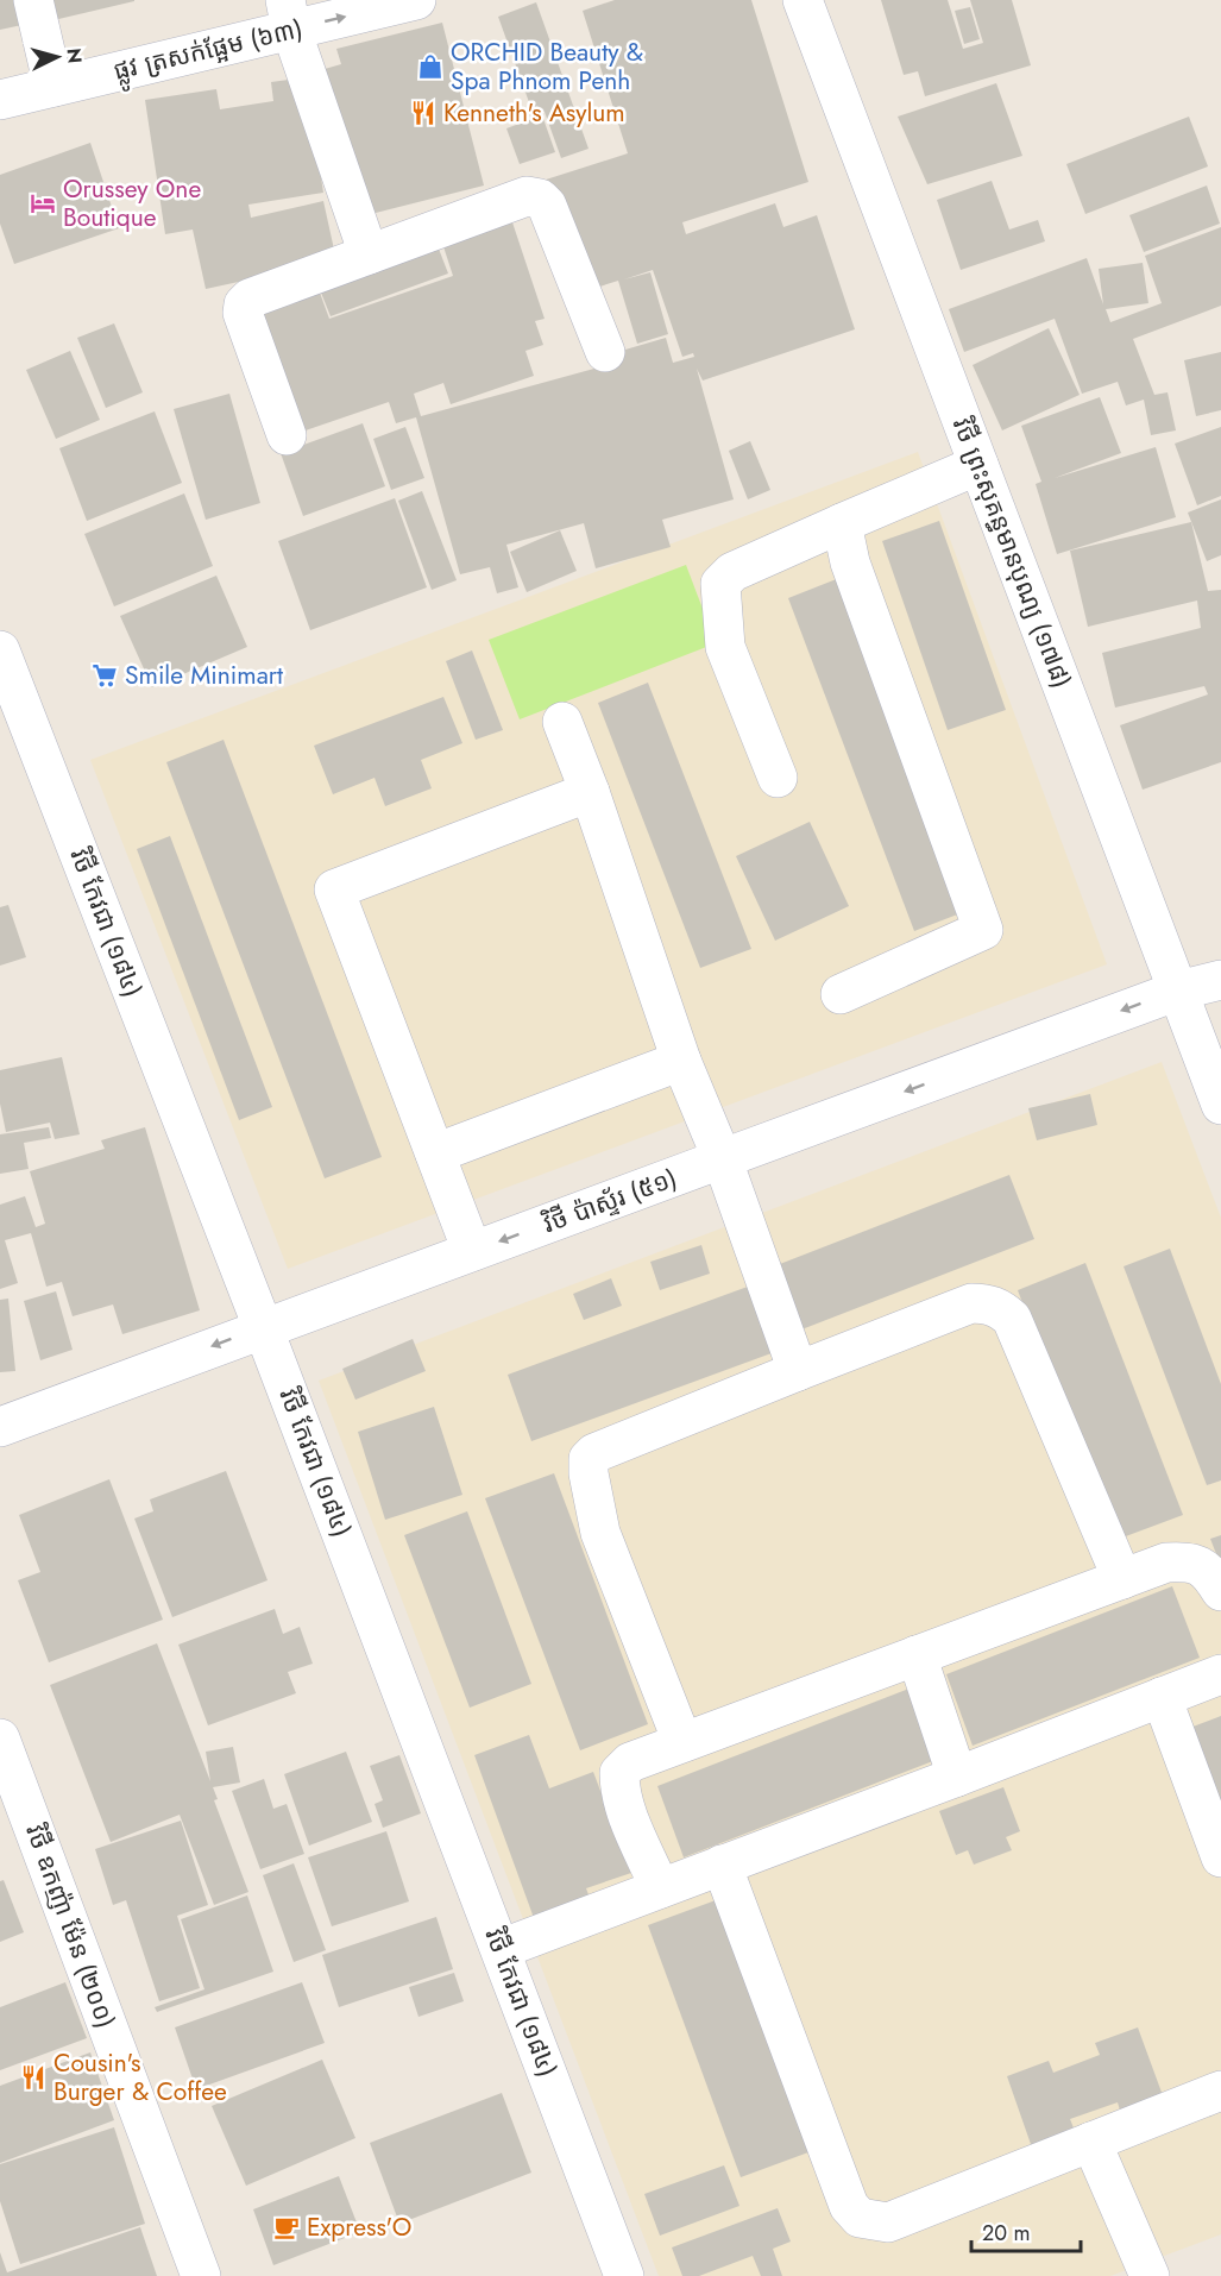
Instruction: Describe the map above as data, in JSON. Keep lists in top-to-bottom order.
{
  "streets": {
    "street": [
      "ផ្លូវ ត្រសក់ផ្អែម (៦៣)",
      "វិថី ព្រះសុគន្ធមានបុណ្យ (១៧៨)",
      "វិថី កែវជា (១៨៤)",
      "វិថី ប៉ាស្ទ័រ (៥១)",
      "វិថី ឧកញ៉ា ម៉ែន (២០០)"
    ]
  },
  "crossings": [
    ["វិថី ព្រះសុគន្ធមានបុណ្យ (១៧៨)", "វិថី ប៉ាស្ទ័រ (៥១)"],
    ["វិថី កែវជា (១៨៤)", "វិថី ប៉ាស្ទ័រ (៥១)"]
  ],
  "one_way": ["វិថី ប៉ាស្ទ័រ (៥១)"],
  "places": {
    "shop": ["ORCHID Beauty & Spa Phnom Penh"],
    "restaurant": ["Kenneth's Asylum", "Cousin's Burger & Coffee"],
    "hotel": ["Orussey One Boutique"],
    "supermarket": ["Smile Minimart"],
    "cafe": ["Express'O"]
  },
  "scale_bar": "20 m",
  "north": "right"
}
